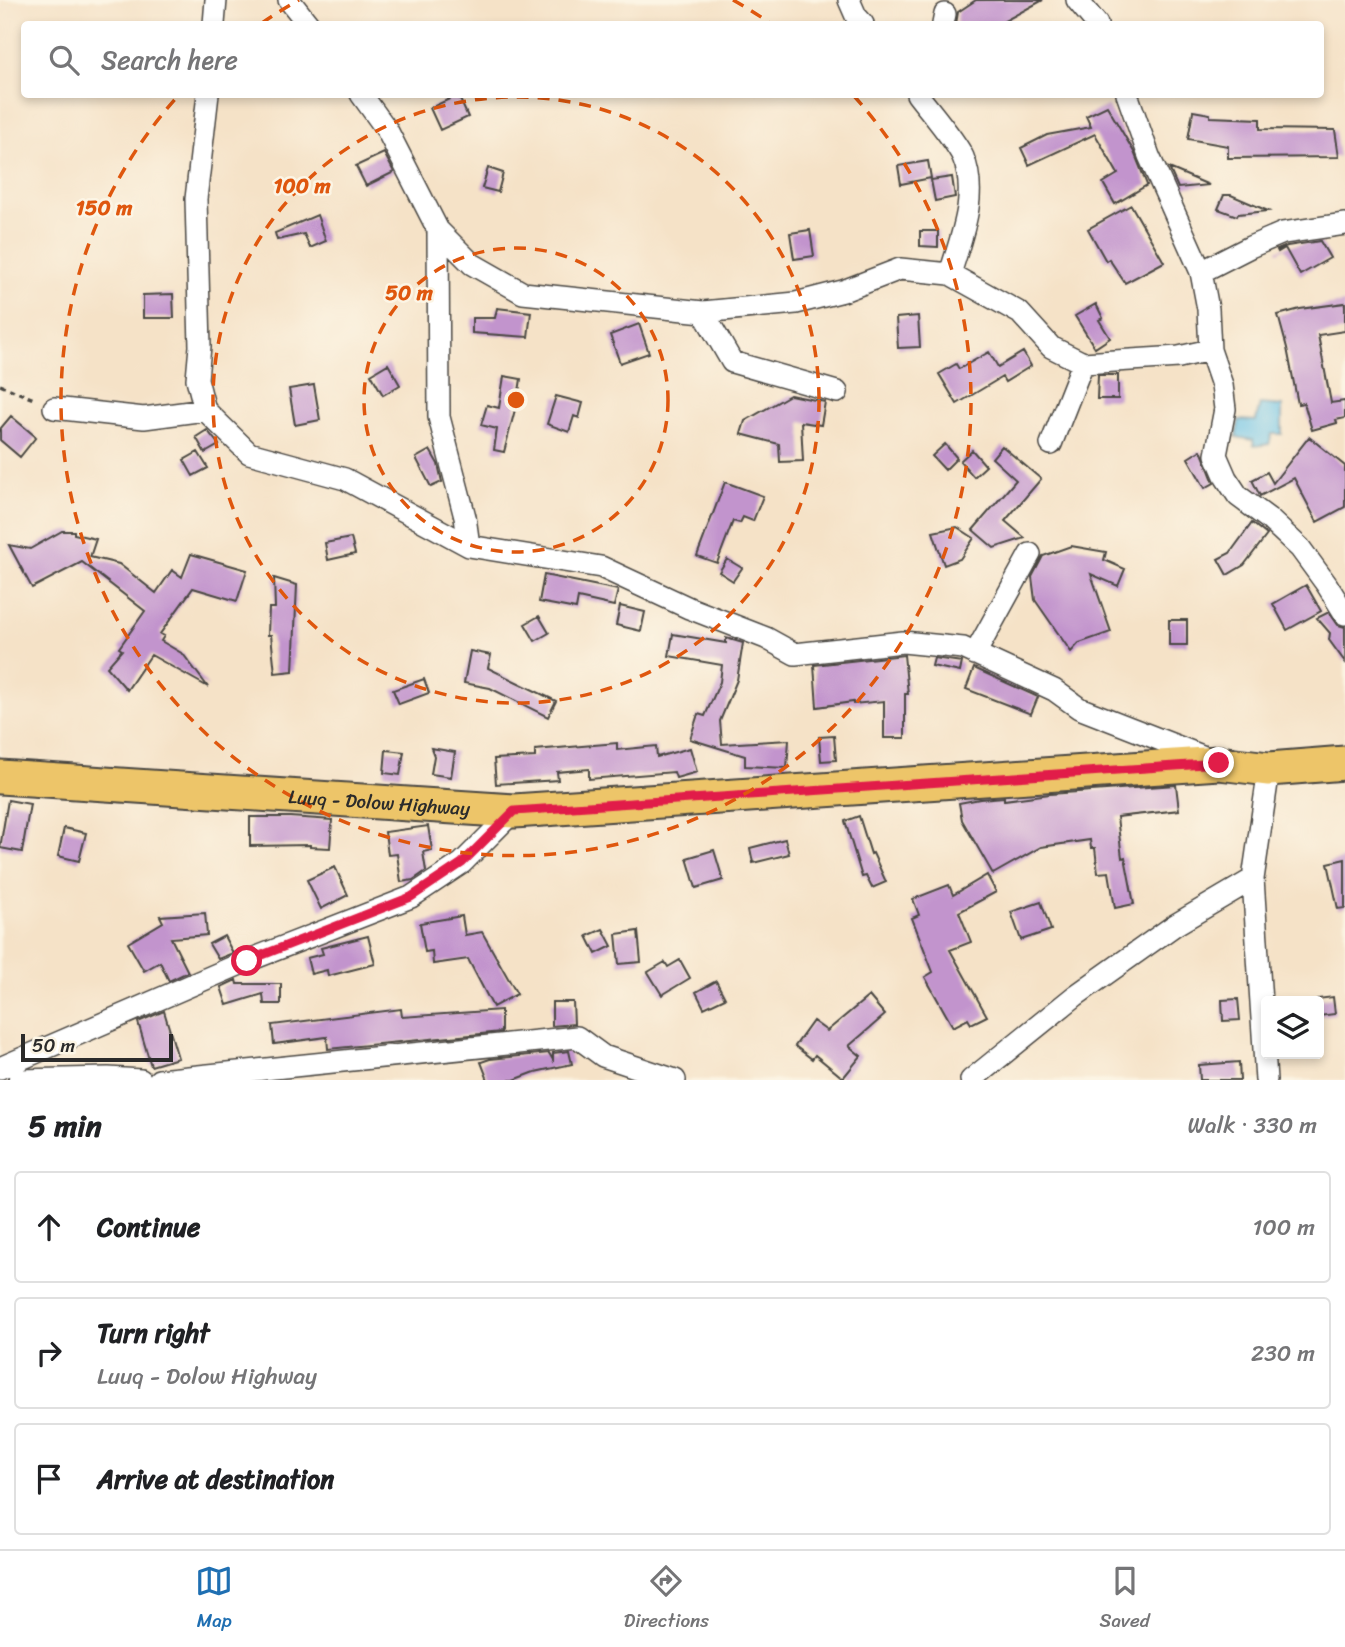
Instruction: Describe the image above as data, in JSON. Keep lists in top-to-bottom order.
{
  "streets": {
    "main road": ["Luuq - Dolow Highway"]
  },
  "scale_bar": "50 m",
  "page": {
    "search": "Search here",
    "scale": "50 m",
    "heading": ["5 min", "Walk · 330 m"],
    "list": [
      ["Continue", "100 m"],
      ["Turn right", "Luuq - Dolow Highway", "230 m"],
      "Arrive at destination"
    ],
    "nav": ["Map", "Directions", "Saved"]
  },
  "rings": ["100 m", "150 m", "50 m"]
}
